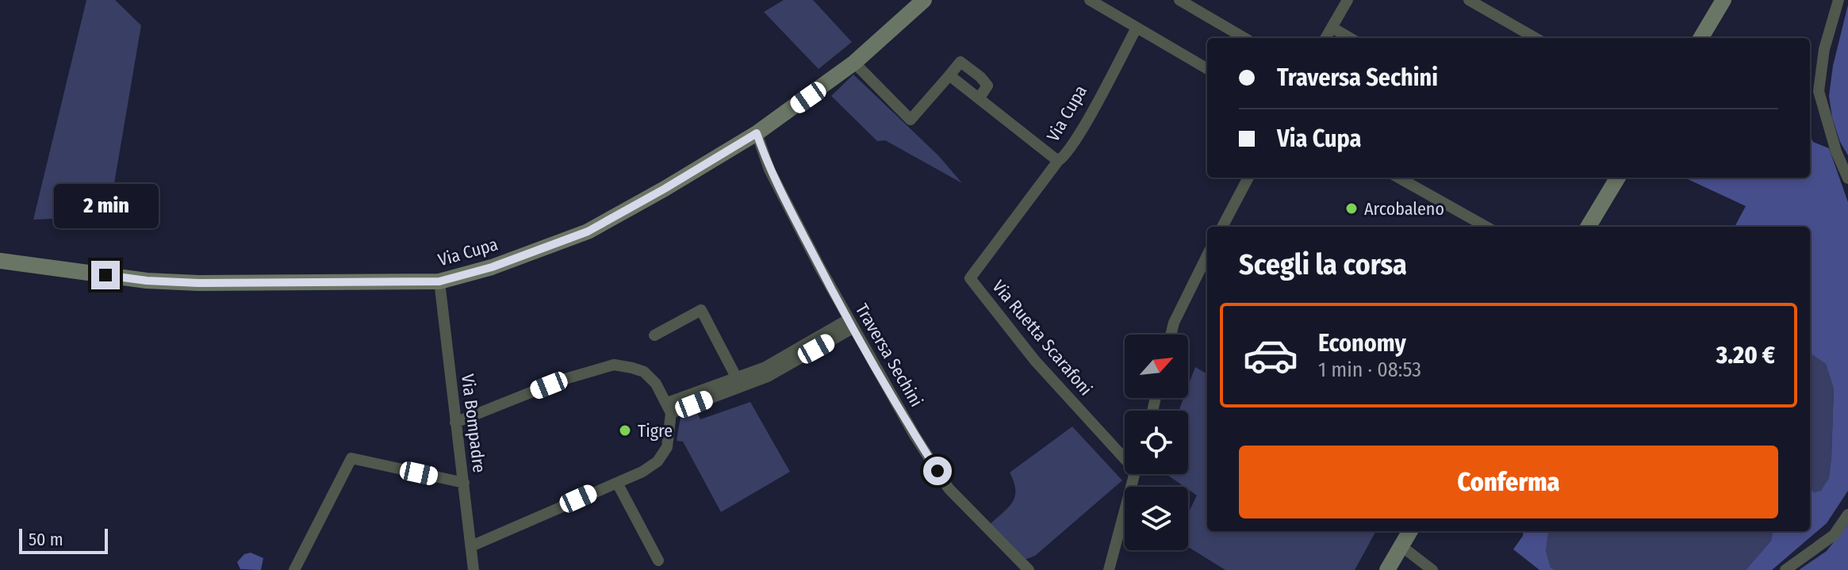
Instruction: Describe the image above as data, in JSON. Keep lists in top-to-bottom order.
{
  "streets": {
    "street": [
      "Via Cupa",
      "Via Ruetta Scarafoni",
      "Traversa Sechini",
      "Via Bompadre"
    ]
  },
  "crossings": [
    ["Via Cupa", "Via Ruetta Scarafoni"],
    ["Via Cupa", "Traversa Sechini"],
    ["Via Cupa", "Via Bompadre"]
  ],
  "places": ["Arcobaleno", "Tigre"],
  "scale_bar": "50 m",
  "north": "top right",
  "page": {
    "banner": ["Traversa Sechini", "Via Cupa"],
    "bubble": "2 min",
    "heading": "Scegli la corsa",
    "list": [
      {
        "name": "Economy",
        "note": "1 min · 08:53",
        "value": "3.20 €"
      }
    ],
    "buttons": "Conferma",
    "scale": "50 m"
  }
}
